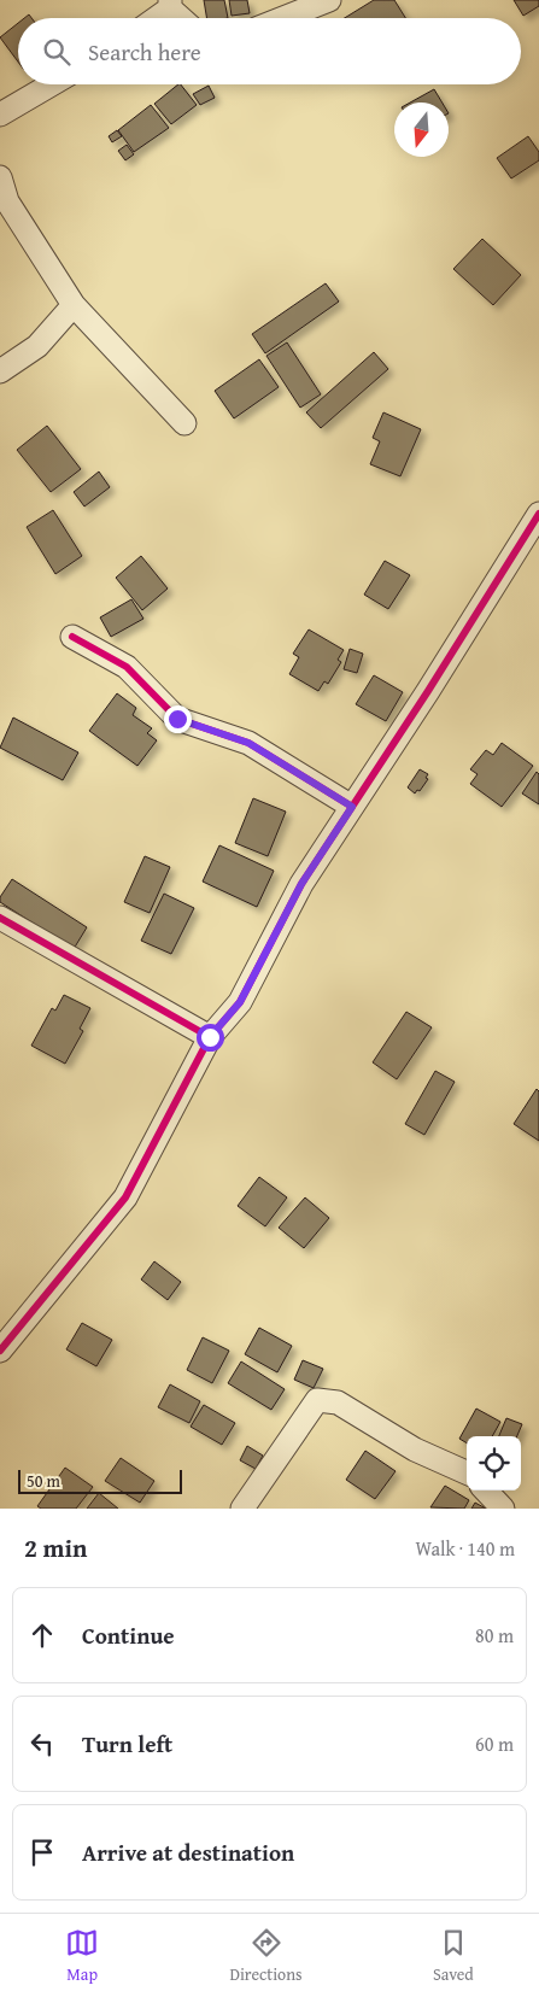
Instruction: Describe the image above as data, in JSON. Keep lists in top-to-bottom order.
{
  "scale_bar": "50 m",
  "north": "bottom",
  "page": {
    "search": "Search here",
    "scale": "50 m",
    "heading": ["2 min", "Walk · 140 m"],
    "list": [
      ["Continue", "80 m"],
      ["Turn left", "60 m"],
      "Arrive at destination"
    ],
    "nav": ["Map", "Directions", "Saved"]
  }
}
